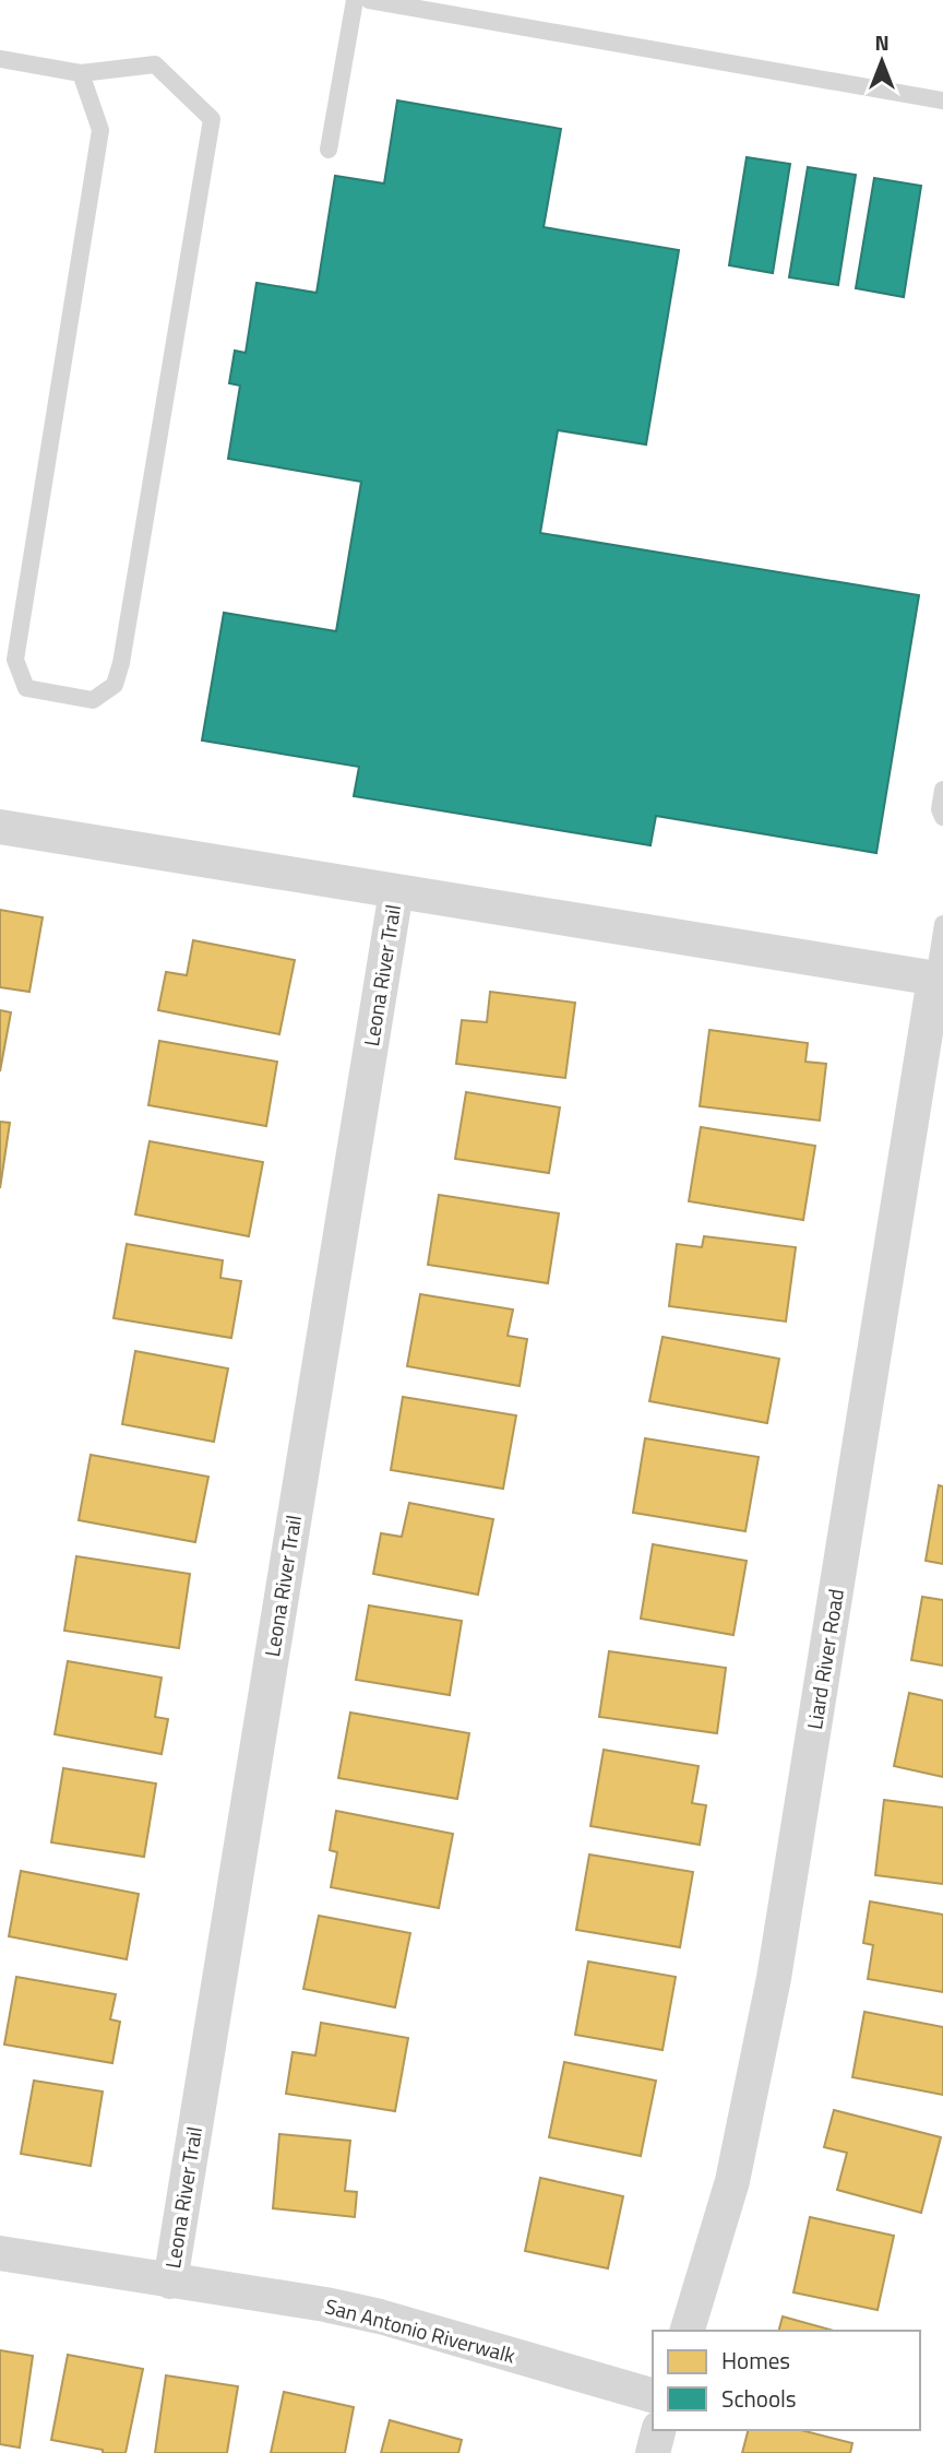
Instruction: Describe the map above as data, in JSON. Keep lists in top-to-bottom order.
{
  "streets": {
    "street": ["Leona River Trail", "Liard River Road", "San Antonio Riverwalk"]
  },
  "crossings": [
    ["Leona River Trail", "San Antonio Riverwalk"]
  ],
  "legend": ["Homes", "Schools"],
  "north": "top"
}
